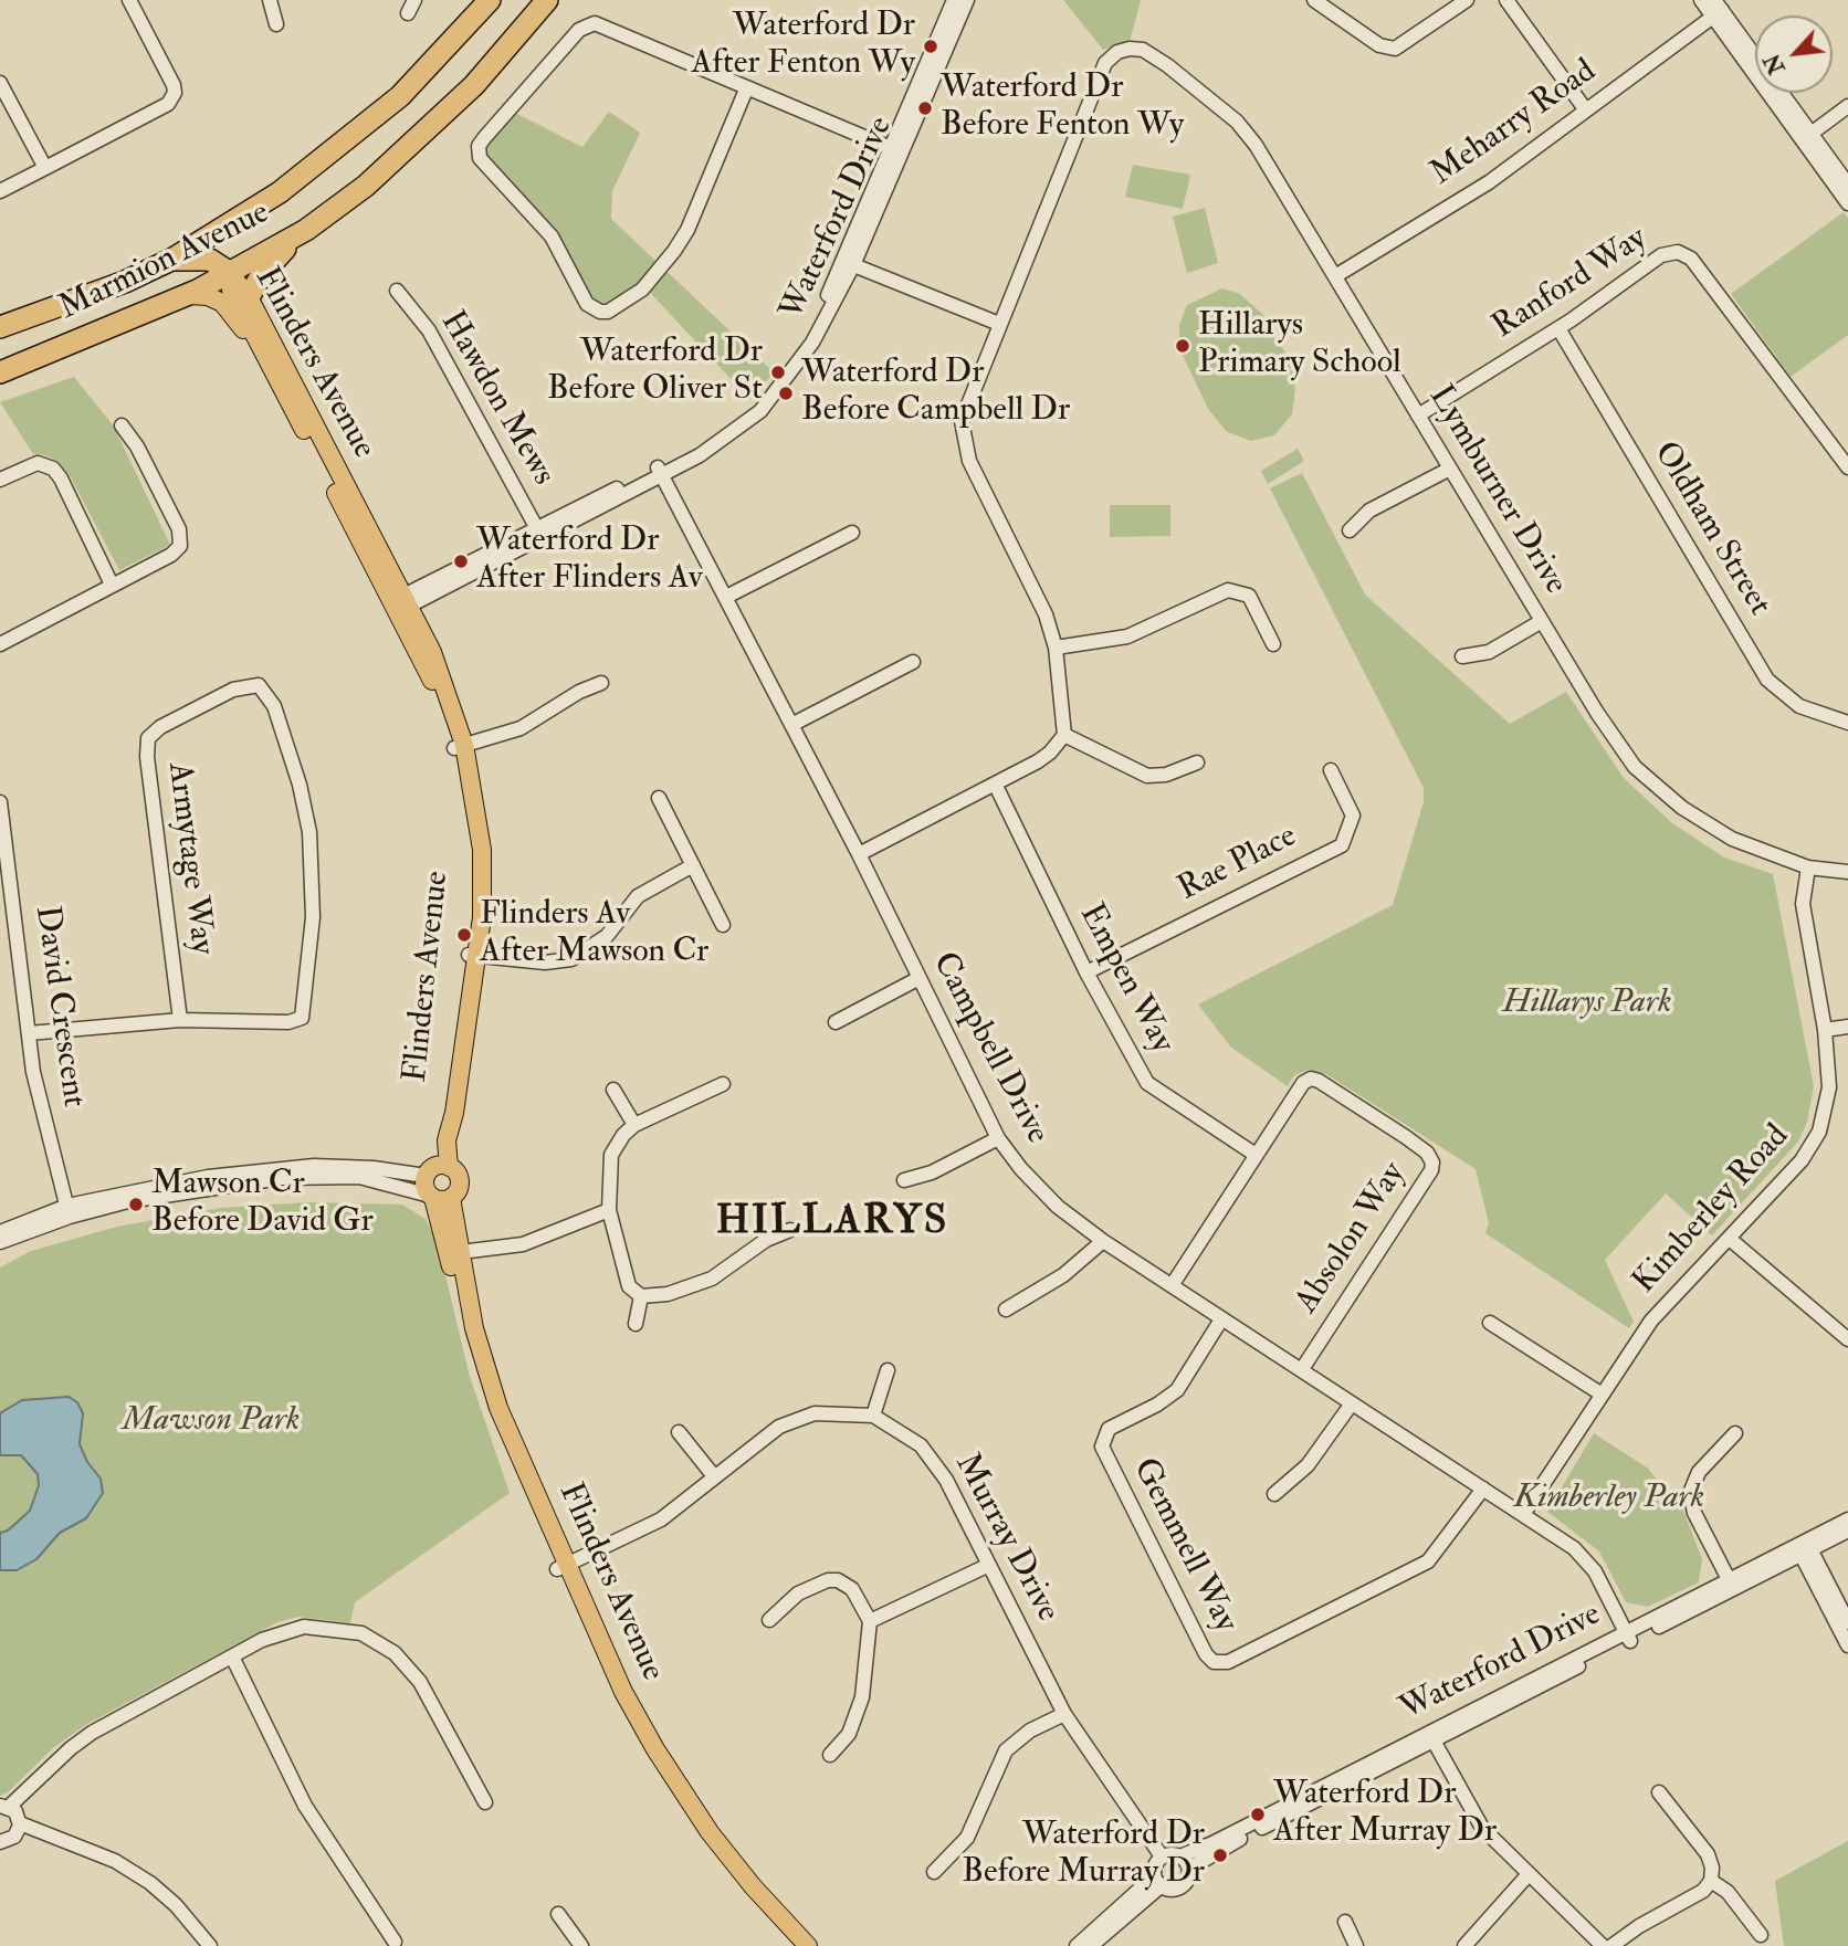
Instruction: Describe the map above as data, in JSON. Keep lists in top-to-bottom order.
{
  "streets": {
    "highway": ["Marmion Avenue"],
    "main road": ["Flinders Avenue"],
    "street": [
      "Meharry Road",
      "Waterford Drive",
      "Ranford Way",
      "Hawdon Mews",
      "Lymburner Drive",
      "Oldham Street",
      "Armytage Way",
      "Rae Place",
      "Empen Way",
      "David Crescent",
      "Campbell Drive",
      "Kimberley Road",
      "Absolon Way",
      "Murray Drive",
      "Gemmell Way"
    ]
  },
  "crossings": [
    ["Meharry Road", "Lymburner Drive"],
    ["Waterford Drive", "Flinders Avenue"],
    ["Waterford Drive", "Hawdon Mews"],
    ["Waterford Drive", "Campbell Drive"],
    ["Waterford Drive", "Murray Drive"],
    ["Marmion Avenue", "Flinders Avenue"],
    ["Ranford Way", "Lymburner Drive"],
    ["Ranford Way", "Oldham Street"],
    ["Flinders Avenue", "Murray Drive"],
    ["Lymburner Drive", "Kimberley Road"],
    ["Armytage Way", "David Crescent"],
    ["Rae Place", "Empen Way"],
    ["Empen Way", "Absolon Way"],
    ["Campbell Drive", "Kimberley Road"],
    ["Campbell Drive", "Absolon Way"],
    ["Campbell Drive", "Gemmell Way"]
  ],
  "districts": ["HILLARYS"],
  "parks": ["Hillarys Park", "Mawson Park", "Kimberley Park"],
  "places": [
    "Waterford Dr After Fenton Wy",
    "Waterford Dr Before Fenton Wy",
    "Hillarys Primary School",
    "Waterford Dr Before Oliver St",
    "Waterford Dr Before Campbell Dr",
    "Waterford Dr After Flinders Av",
    "Flinders Av After Mawson Cr",
    "Mawson Cr Before David Gr",
    "Waterford Dr After Murray Dr",
    "Waterford Dr Before Murray Dr"
  ],
  "north": "bottom left"
}
